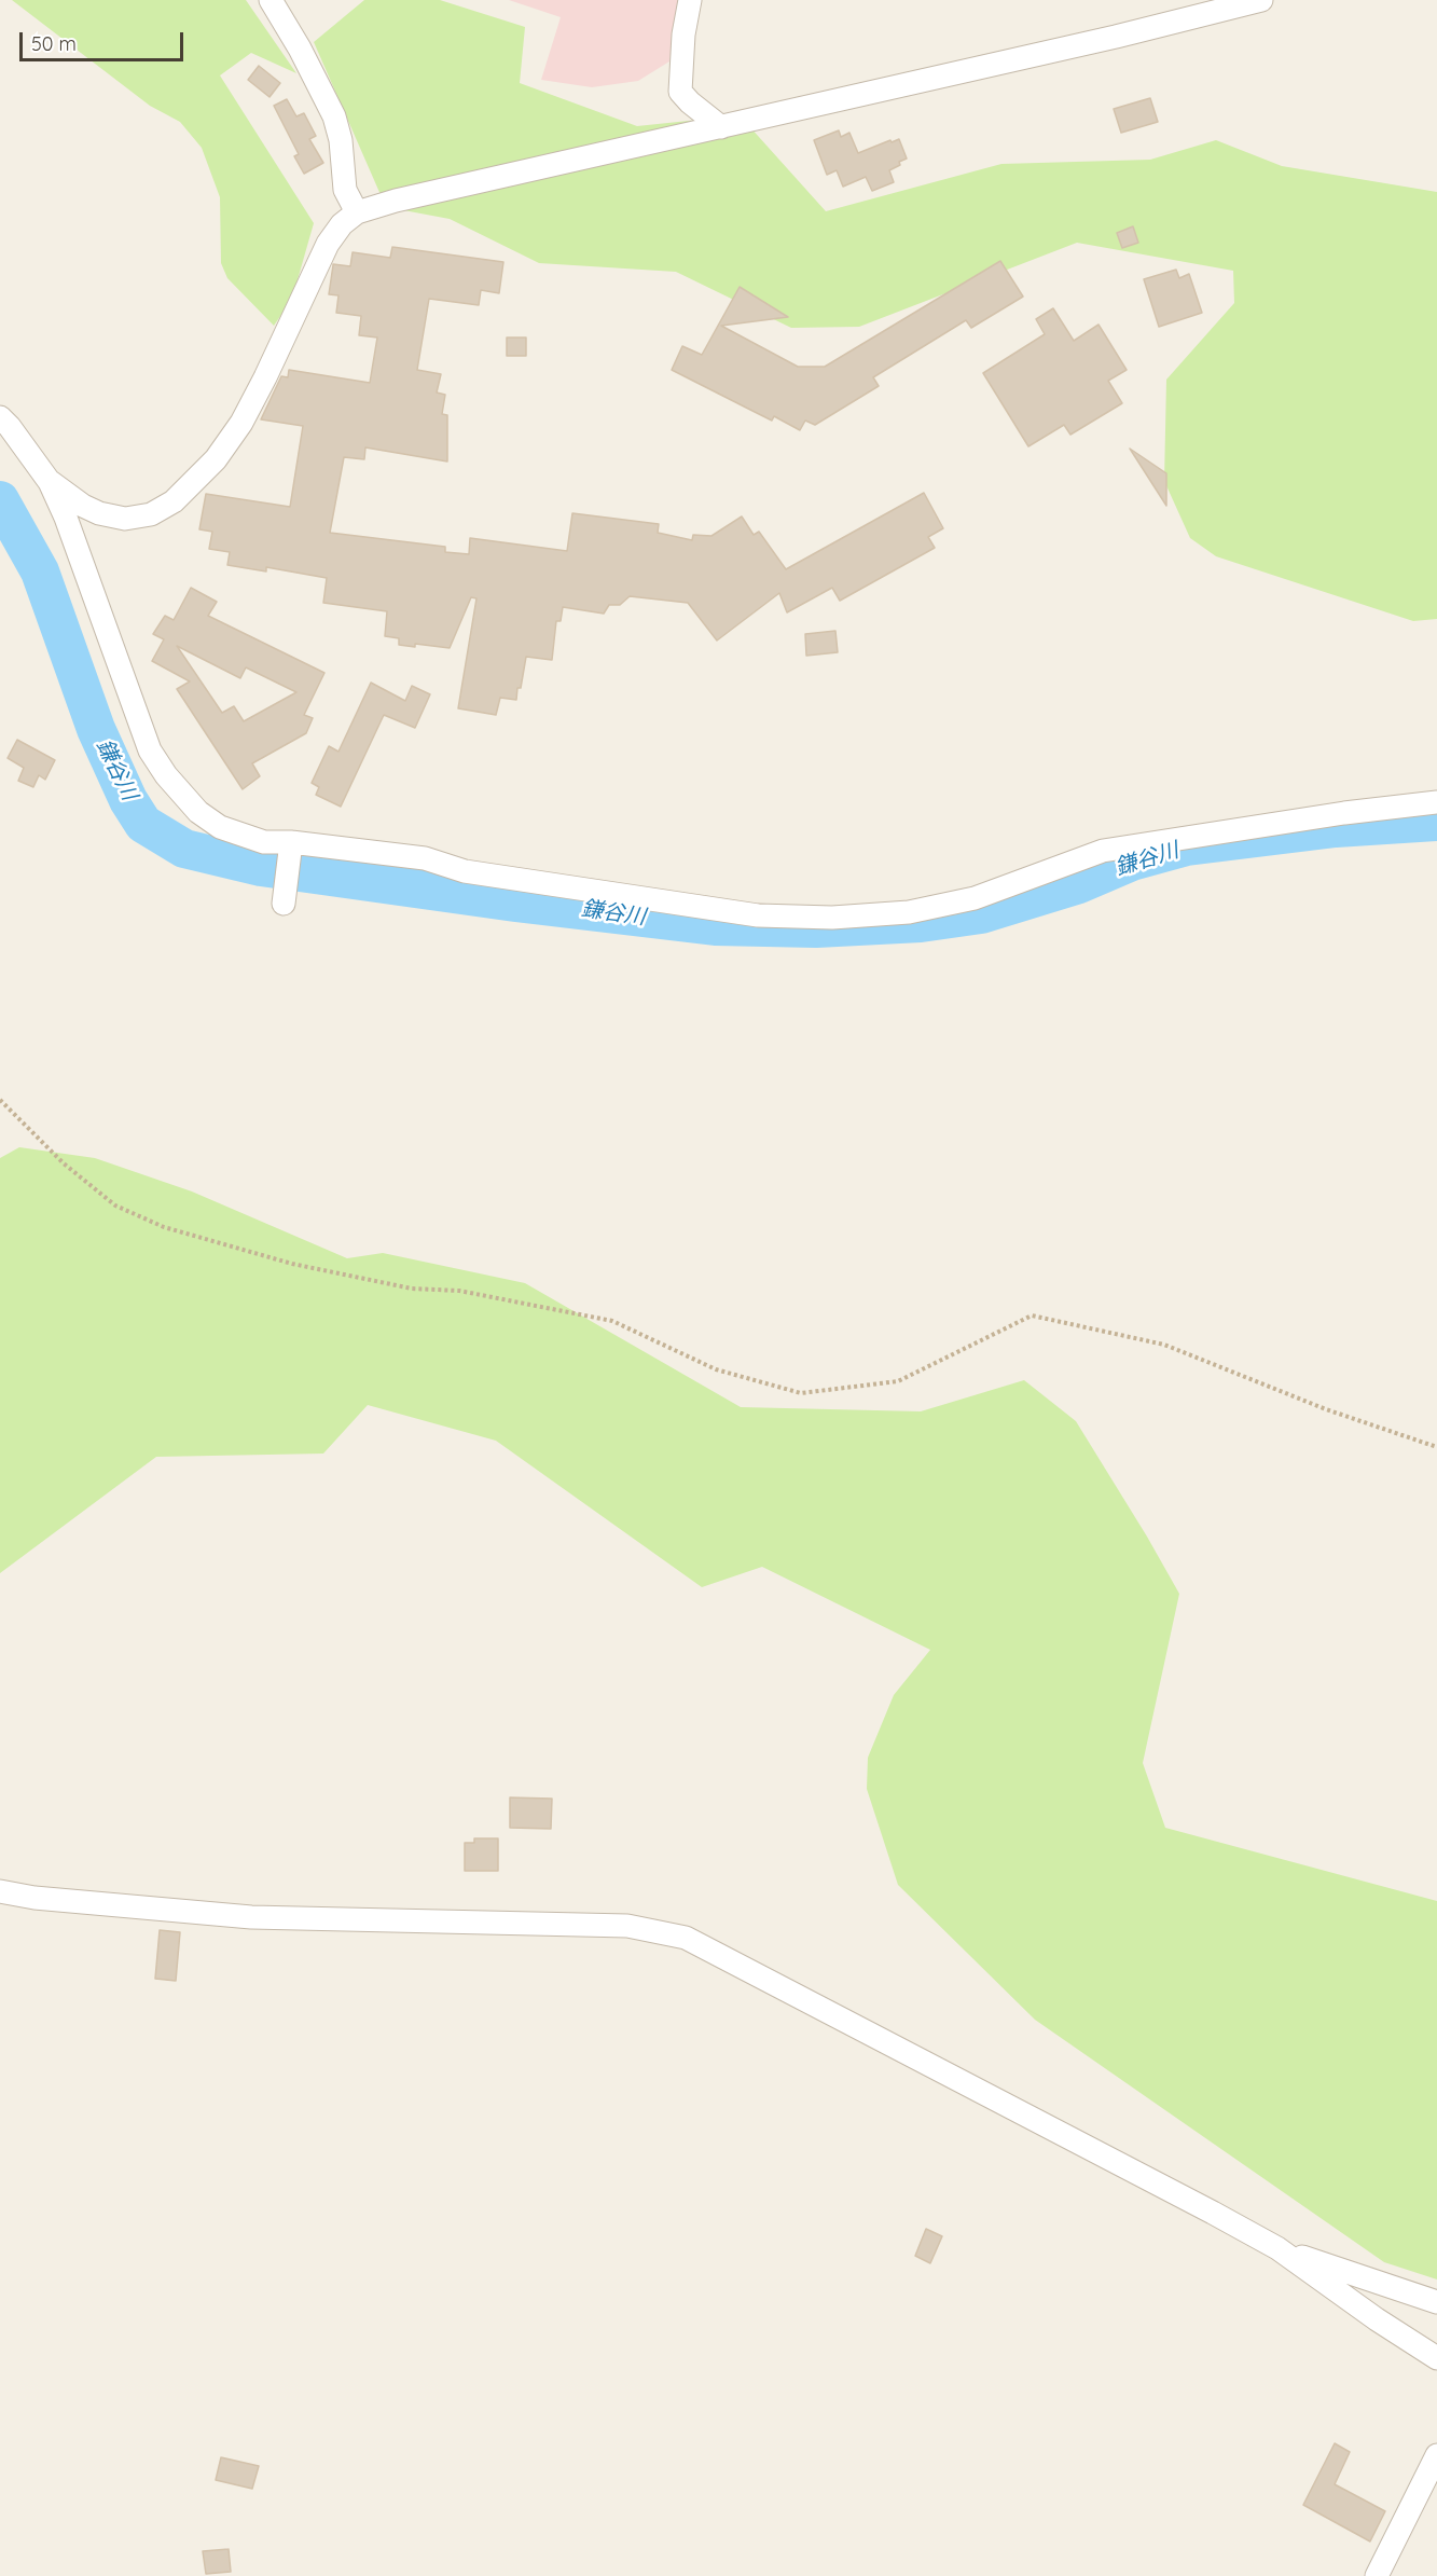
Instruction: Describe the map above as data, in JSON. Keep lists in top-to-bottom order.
{
  "water": ["鎌谷川"],
  "scale_bar": "50 m"
}
